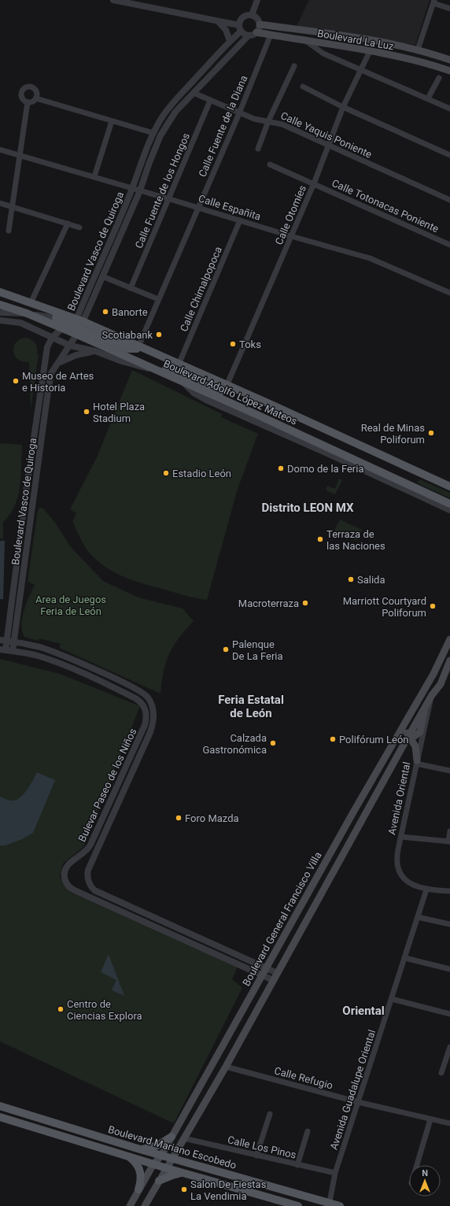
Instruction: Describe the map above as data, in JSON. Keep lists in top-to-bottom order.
{
  "streets": {
    "main road": [
      "Boulevard La Luz",
      "Boulevard Adolfo López Mateos",
      "Boulevard General Francisco Villa",
      "Boulevard Mariano Escobedo"
    ],
    "street": [
      "Calle Fuente de la Diana",
      "Calle Yaquis Poniente",
      "Calle Fuente de los Hongos",
      "Calle Totonacas Poniente",
      "Calle Españita",
      "Calle Otomíes",
      "Boulevard Vasco de Quiroga",
      "Calle Chimalpopoca",
      "Bulevar Paseo de los Niños",
      "Avenida Oriental",
      "Calle Refugio",
      "Avenida Guadalupe Oriental",
      "Calle Los Pinos"
    ]
  },
  "crossings": [
    ["Boulevard La Luz", "Calle Fuente de la Diana"],
    ["Boulevard La Luz", "Calle Otomíes"],
    ["Boulevard La Luz", "Boulevard Vasco de Quiroga"],
    ["Calle Fuente de la Diana", "Calle Yaquis Poniente"],
    ["Calle Fuente de la Diana", "Calle Españita"],
    ["Calle Fuente de la Diana", "Boulevard Adolfo López Mateos"],
    ["Calle Yaquis Poniente", "Calle Fuente de los Hongos"],
    ["Calle Yaquis Poniente", "Calle Otomíes"],
    ["Calle Yaquis Poniente", "Boulevard Vasco de Quiroga"],
    ["Calle Fuente de los Hongos", "Calle Españita"],
    ["Calle Totonacas Poniente", "Calle Otomíes"],
    ["Calle Españita", "Calle Otomíes"],
    ["Calle Españita", "Boulevard Vasco de Quiroga"],
    ["Calle Españita", "Calle Chimalpopoca"],
    ["Calle Otomíes", "Boulevard Adolfo López Mateos"],
    ["Boulevard Vasco de Quiroga", "Boulevard Adolfo López Mateos"],
    ["Boulevard Vasco de Quiroga", "Bulevar Paseo de los Niños"],
    ["Calle Chimalpopoca", "Boulevard Adolfo López Mateos"],
    ["Bulevar Paseo de los Niños", "Boulevard General Francisco Villa"],
    ["Avenida Oriental", "Avenida Guadalupe Oriental"],
    ["Boulevard General Francisco Villa", "Calle Refugio"],
    ["Boulevard General Francisco Villa", "Boulevard Mariano Escobedo"],
    ["Boulevard General Francisco Villa", "Calle Los Pinos"],
    ["Calle Refugio", "Avenida Guadalupe Oriental"],
    ["Avenida Guadalupe Oriental", "Boulevard Mariano Escobedo"],
    ["Avenida Guadalupe Oriental", "Calle Los Pinos"]
  ],
  "districts": ["Distrito LEON MX", "Feria Estatal de León", "Oriental"],
  "parks": ["Area de Juegos Feria de León"],
  "places": [
    "Banorte",
    "Scotiabank",
    "Toks",
    "Museo de Artes e Historia",
    "Hotel Plaza Stadium",
    "Real de Minas Poliforum",
    "Domo de la Feria",
    "Estadio León",
    "Terraza de las Naciones",
    "Salida",
    "Macroterraza",
    "Marriott Courtyard Poliforum",
    "Palenque De La Feria",
    "Polifórum León",
    "Calzada Gastronómica",
    "Foro Mazda",
    "Centro de Ciencias Explora",
    "Salon De Fiestas La Vendimia"
  ],
  "north": "top"
}
